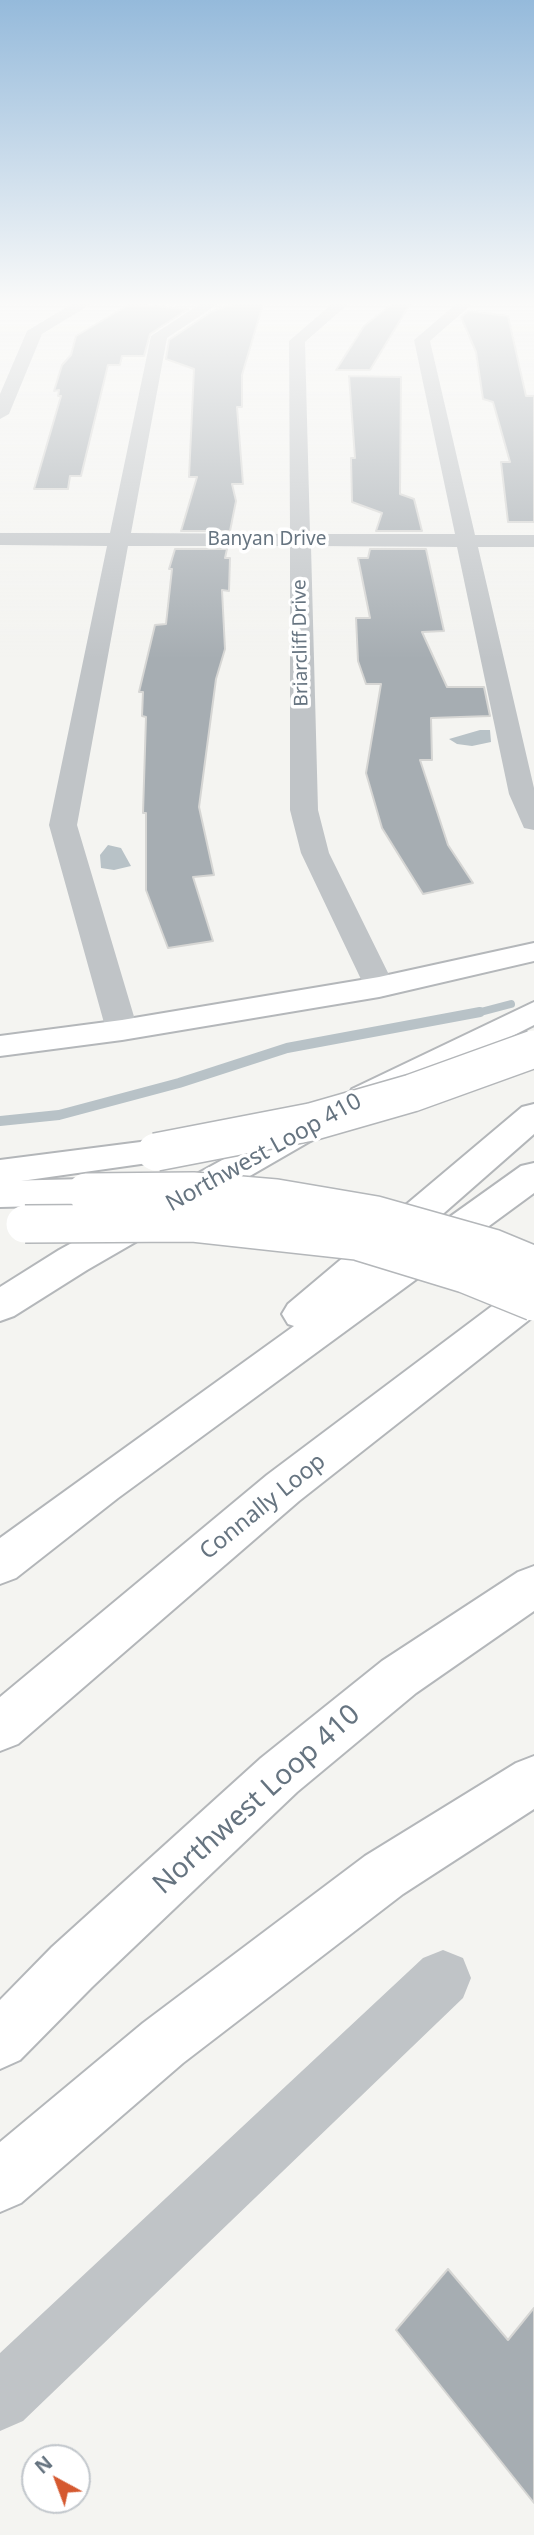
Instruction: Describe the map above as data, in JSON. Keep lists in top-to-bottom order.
{
  "streets": {
    "main road": ["Northwest Loop 410", "Connally Loop"],
    "street": ["Banyan Drive", "Briarcliff Drive"]
  },
  "crossings": [
    ["Banyan Drive", "Briarcliff Drive"]
  ],
  "north": "top left"
}
